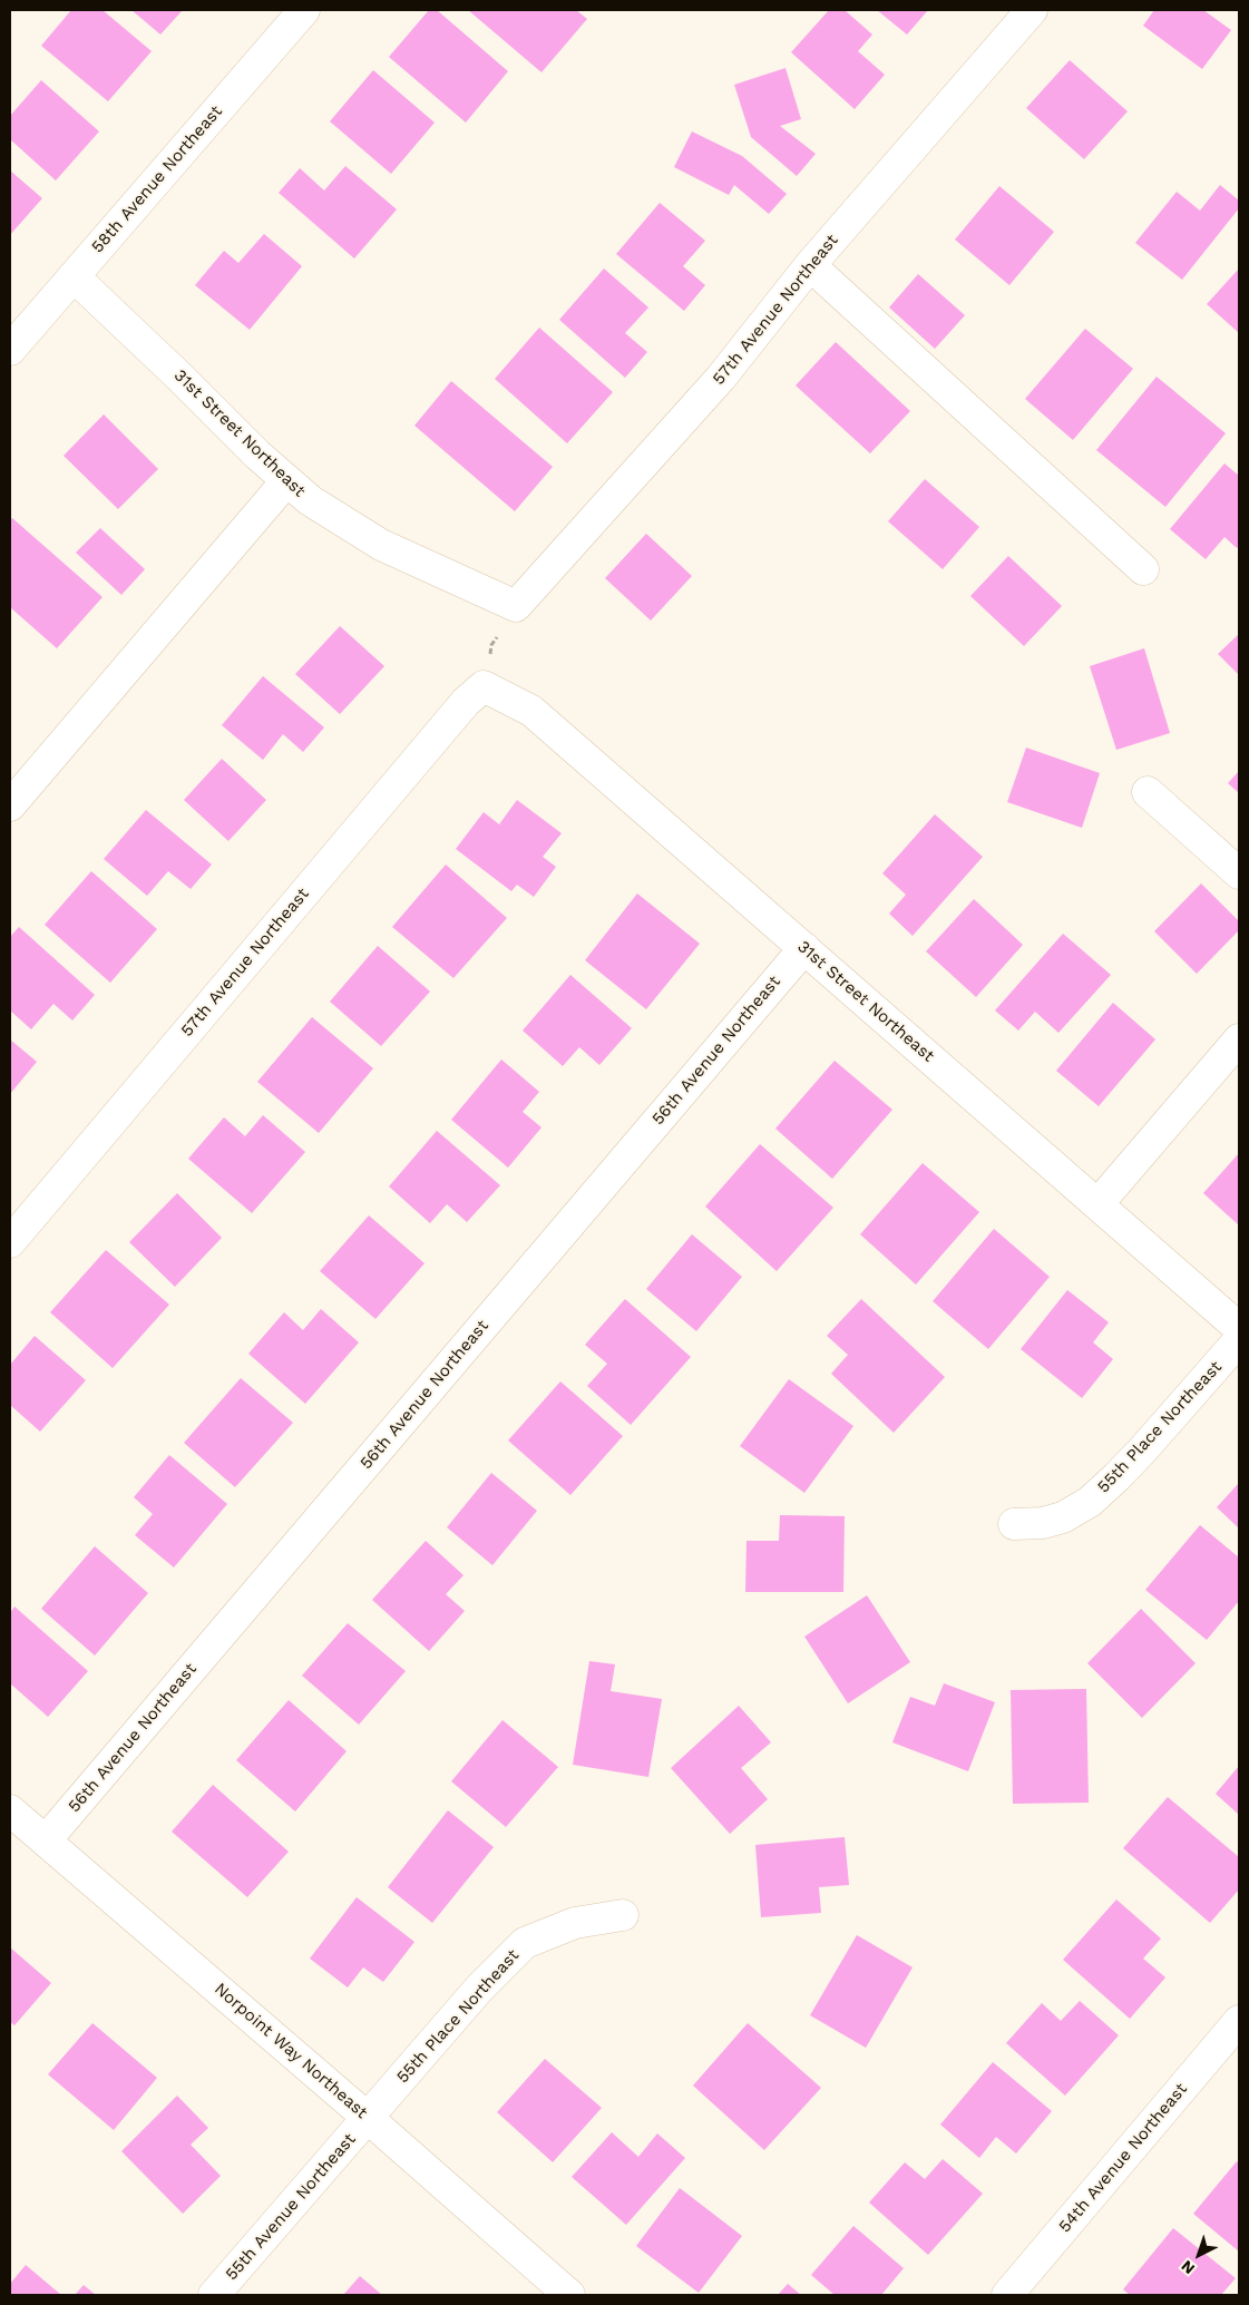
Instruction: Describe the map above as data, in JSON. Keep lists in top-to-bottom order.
{
  "streets": {
    "street": [
      "58th Avenue Northeast",
      "57th Avenue Northeast",
      "31st Street Northeast",
      "56th Avenue Northeast",
      "55th Place Northeast",
      "Norpoint Way Northeast",
      "54th Avenue Northeast",
      "55th Avenue Northeast"
    ]
  },
  "crossings": [
    ["58th Avenue Northeast", "31st Street Northeast"],
    ["57th Avenue Northeast", "31st Street Northeast"],
    ["31st Street Northeast", "56th Avenue Northeast"],
    ["56th Avenue Northeast", "Norpoint Way Northeast"],
    ["55th Place Northeast", "Norpoint Way Northeast"],
    ["55th Place Northeast", "55th Avenue Northeast"],
    ["Norpoint Way Northeast", "55th Avenue Northeast"]
  ],
  "north": "bottom left"
}
